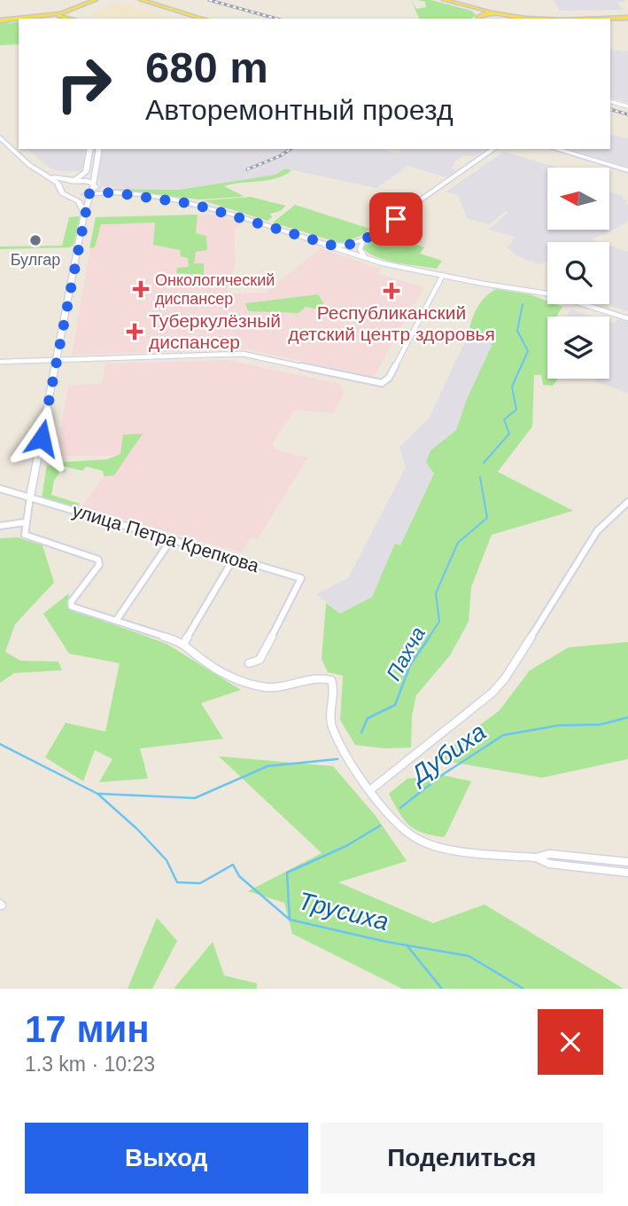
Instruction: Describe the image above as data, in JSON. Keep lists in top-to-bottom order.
{
  "streets": {
    "street": ["улица Петра Крепкова"]
  },
  "water": ["Пахча", "Дубиха", "Трусиха"],
  "places": {
    "other": ["Булгар"],
    "health": ["Онкологический диспансер", "Республиканский детский центр здоровья", "Туберкулёзный диспансер"]
  },
  "north": "left",
  "page": {
    "turn": ["680 m", "Авторемонтный проезд"],
    "heading": ["17 мин", "1.3 km · 10:23"],
    "buttons": ["Выход", "Поделиться"]
  }
}
